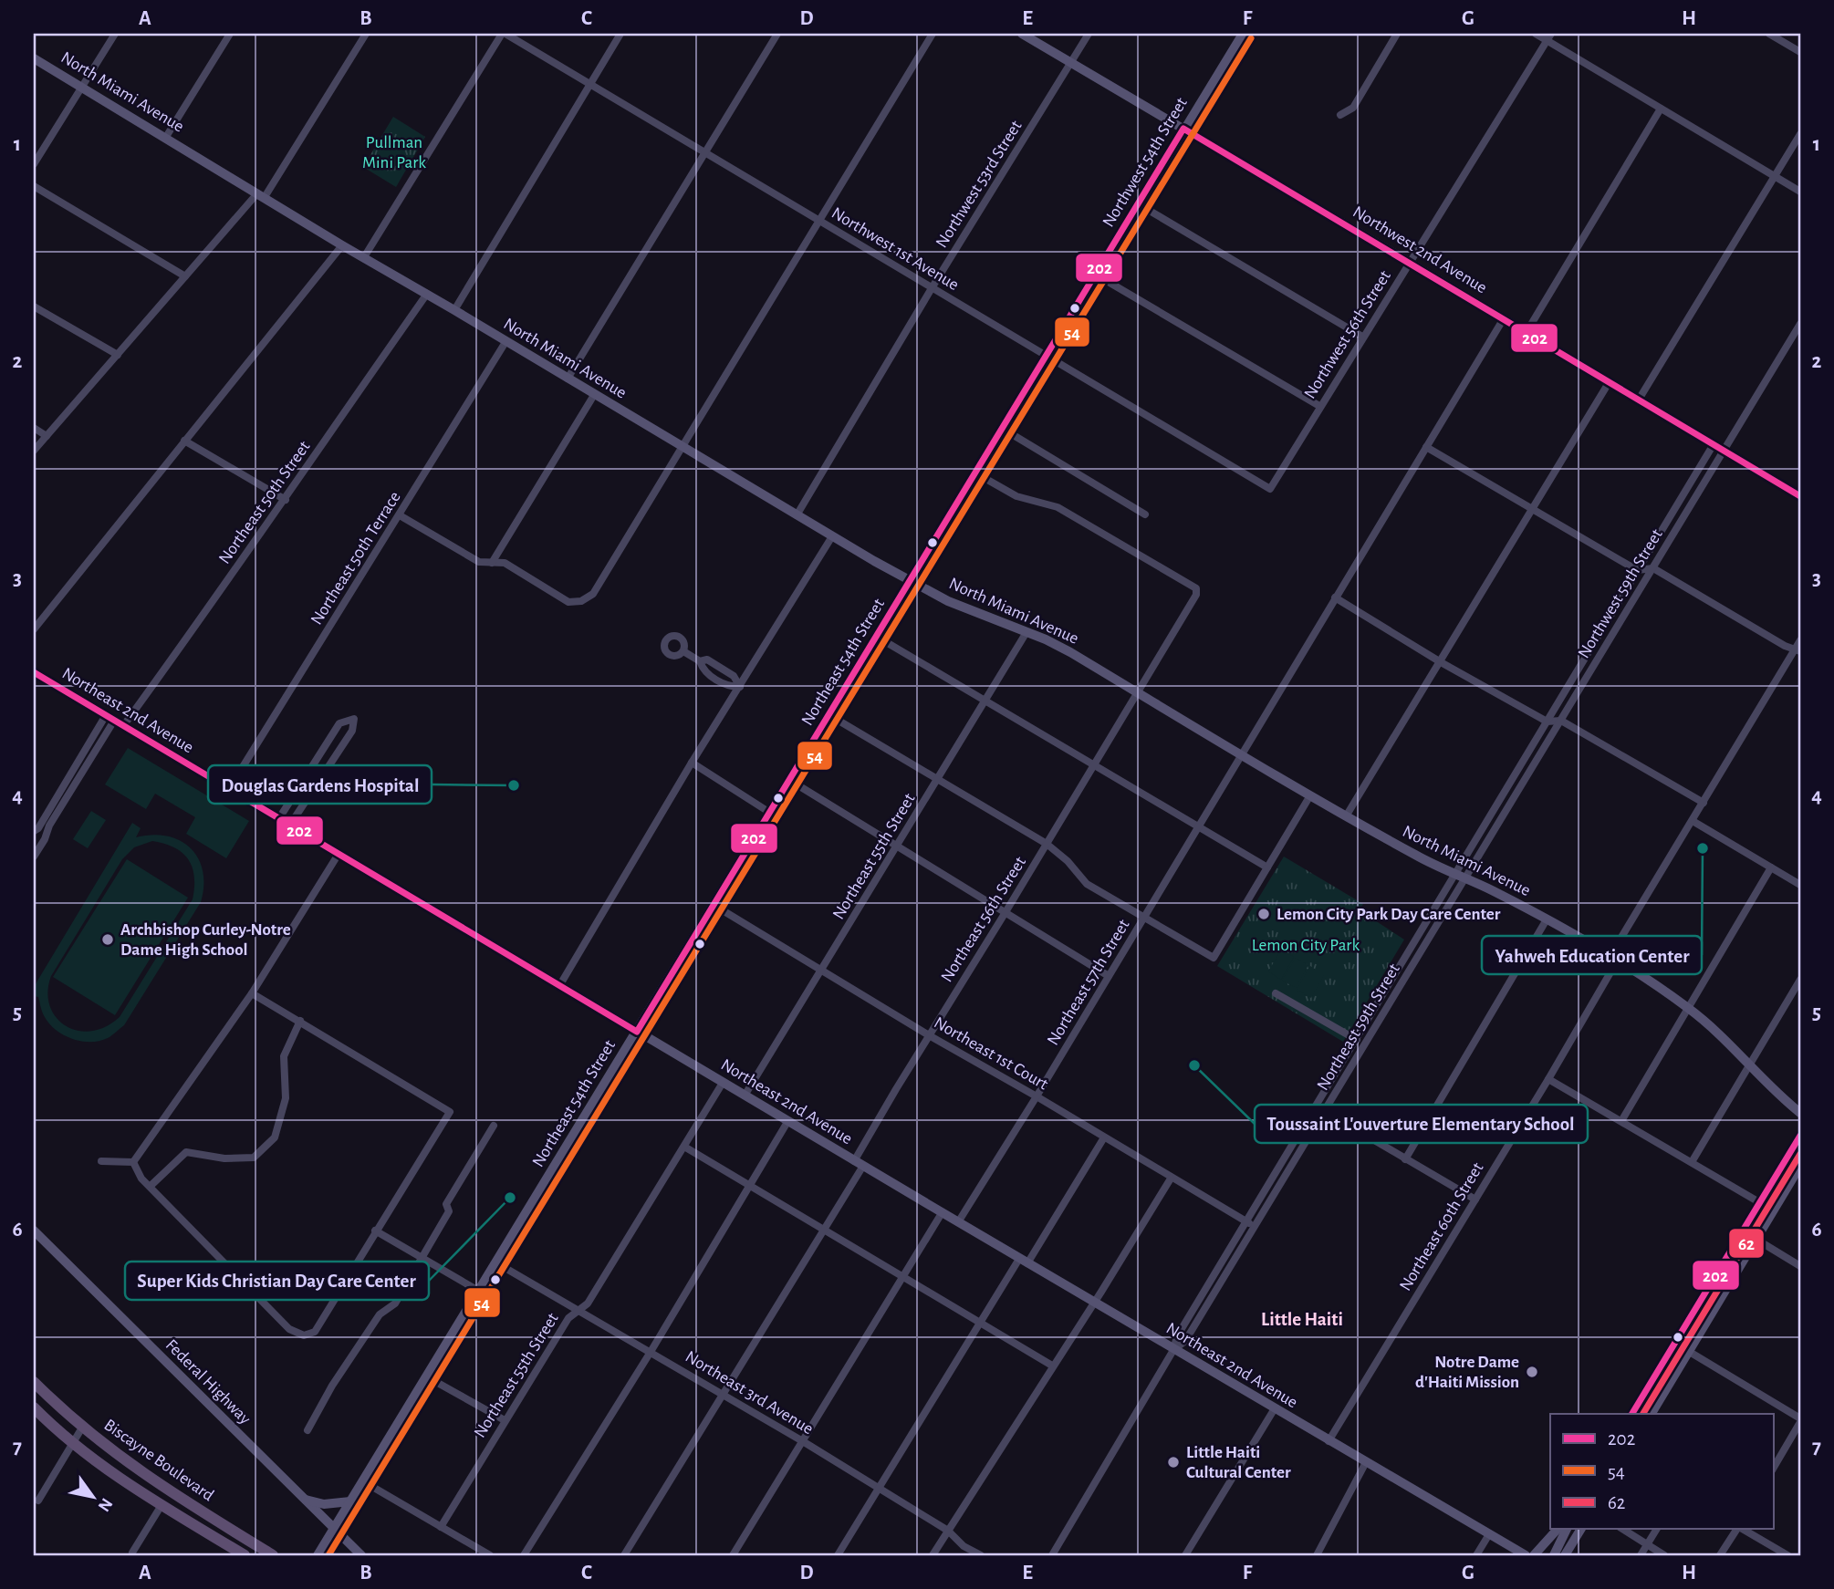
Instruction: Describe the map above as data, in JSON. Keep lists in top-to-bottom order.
{
  "streets": {
    "main road": [
      "North Miami Avenue",
      "Northwest 54th Street",
      "Northwest 2nd Avenue",
      "Northeast 54th Street",
      "Northeast 2nd Avenue",
      "Federal Highway",
      "Biscayne Boulevard"
    ],
    "street": [
      "Northwest 53rd Street",
      "Northwest 1st Avenue",
      "Northwest 56th Street",
      "Northeast 50th Street",
      "Northeast 50th Terrace",
      "Northwest 59th Street",
      "Northeast 55th Street",
      "Northeast 56th Street",
      "Northeast 57th Street",
      "Northeast 59th Street",
      "Northeast 1st Court",
      "Northeast 60th Street",
      "Northeast 3rd Avenue"
    ]
  },
  "crossings": [
    ["North Miami Avenue", "Northwest 53rd Street"],
    ["North Miami Avenue", "Northeast 50th Street"],
    ["North Miami Avenue", "Northeast 50th Terrace"],
    ["North Miami Avenue", "Northwest 59th Street"],
    ["North Miami Avenue", "Northeast 54th Street"],
    ["North Miami Avenue", "Northeast 55th Street"],
    ["North Miami Avenue", "Northeast 56th Street"],
    ["North Miami Avenue", "Northeast 57th Street"],
    ["North Miami Avenue", "Northeast 59th Street"],
    ["North Miami Avenue", "Northeast 60th Street"],
    ["Northwest 54th Street", "Northwest 1st Avenue"],
    ["Northwest 54th Street", "Northwest 2nd Avenue"],
    ["Northwest 54th Street", "Northeast 54th Street"],
    ["Northwest 53rd Street", "Northwest 1st Avenue"],
    ["Northwest 53rd Street", "Northwest 2nd Avenue"],
    ["Northwest 1st Avenue", "Northwest 56th Street"],
    ["Northwest 2nd Avenue", "Northwest 56th Street"],
    ["Northwest 2nd Avenue", "Northwest 59th Street"],
    ["Northwest 2nd Avenue", "Northeast 57th Street"],
    ["Northeast 50th Street", "Northeast 2nd Avenue"],
    ["Northeast 50th Terrace", "Northeast 2nd Avenue"],
    ["Northwest 59th Street", "Northeast 59th Street"],
    ["Northeast 54th Street", "Northeast 2nd Avenue"],
    ["Northeast 54th Street", "Northeast 1st Court"],
    ["Northeast 54th Street", "Federal Highway"],
    ["Northeast 54th Street", "Northeast 3rd Avenue"],
    ["Northeast 2nd Avenue", "Northeast 55th Street"],
    ["Northeast 2nd Avenue", "Northeast 56th Street"],
    ["Northeast 2nd Avenue", "Northeast 57th Street"],
    ["Northeast 2nd Avenue", "Northeast 59th Street"],
    ["Northeast 2nd Avenue", "Northeast 60th Street"],
    ["Northeast 55th Street", "Northeast 1st Court"],
    ["Northeast 55th Street", "Northeast 3rd Avenue"],
    ["Northeast 56th Street", "Northeast 1st Court"],
    ["Northeast 56th Street", "Northeast 3rd Avenue"],
    ["Northeast 57th Street", "Northeast 1st Court"],
    ["Northeast 59th Street", "Northeast 1st Court"]
  ],
  "districts": ["Little Haiti"],
  "parks": ["Pullman Mini Park", "Lemon City Park"],
  "places": [
    "Douglas Gardens Hospital",
    "Yahweh Education Center",
    "Lemon City Park Day Care Center",
    "Archbishop Curley-Notre Dame High School",
    "Toussaint L'ouverture Elementary School",
    "Super Kids Christian Day Care Center",
    "Notre Dame d'Haiti Mission",
    "Little Haiti Cultural Center"
  ],
  "lines": ["transit line 54", "transit line 202", "transit line 62"],
  "legend": ["202", "54", "62"],
  "north": "bottom right",
  "grid": {
    "columns": [
      "A",
      "B",
      "C",
      "D",
      "E",
      "F",
      "G",
      "H"
    ],
    "rows": [
      "1",
      "2",
      "3",
      "4",
      "5",
      "6",
      "7"
    ]
  }
}
